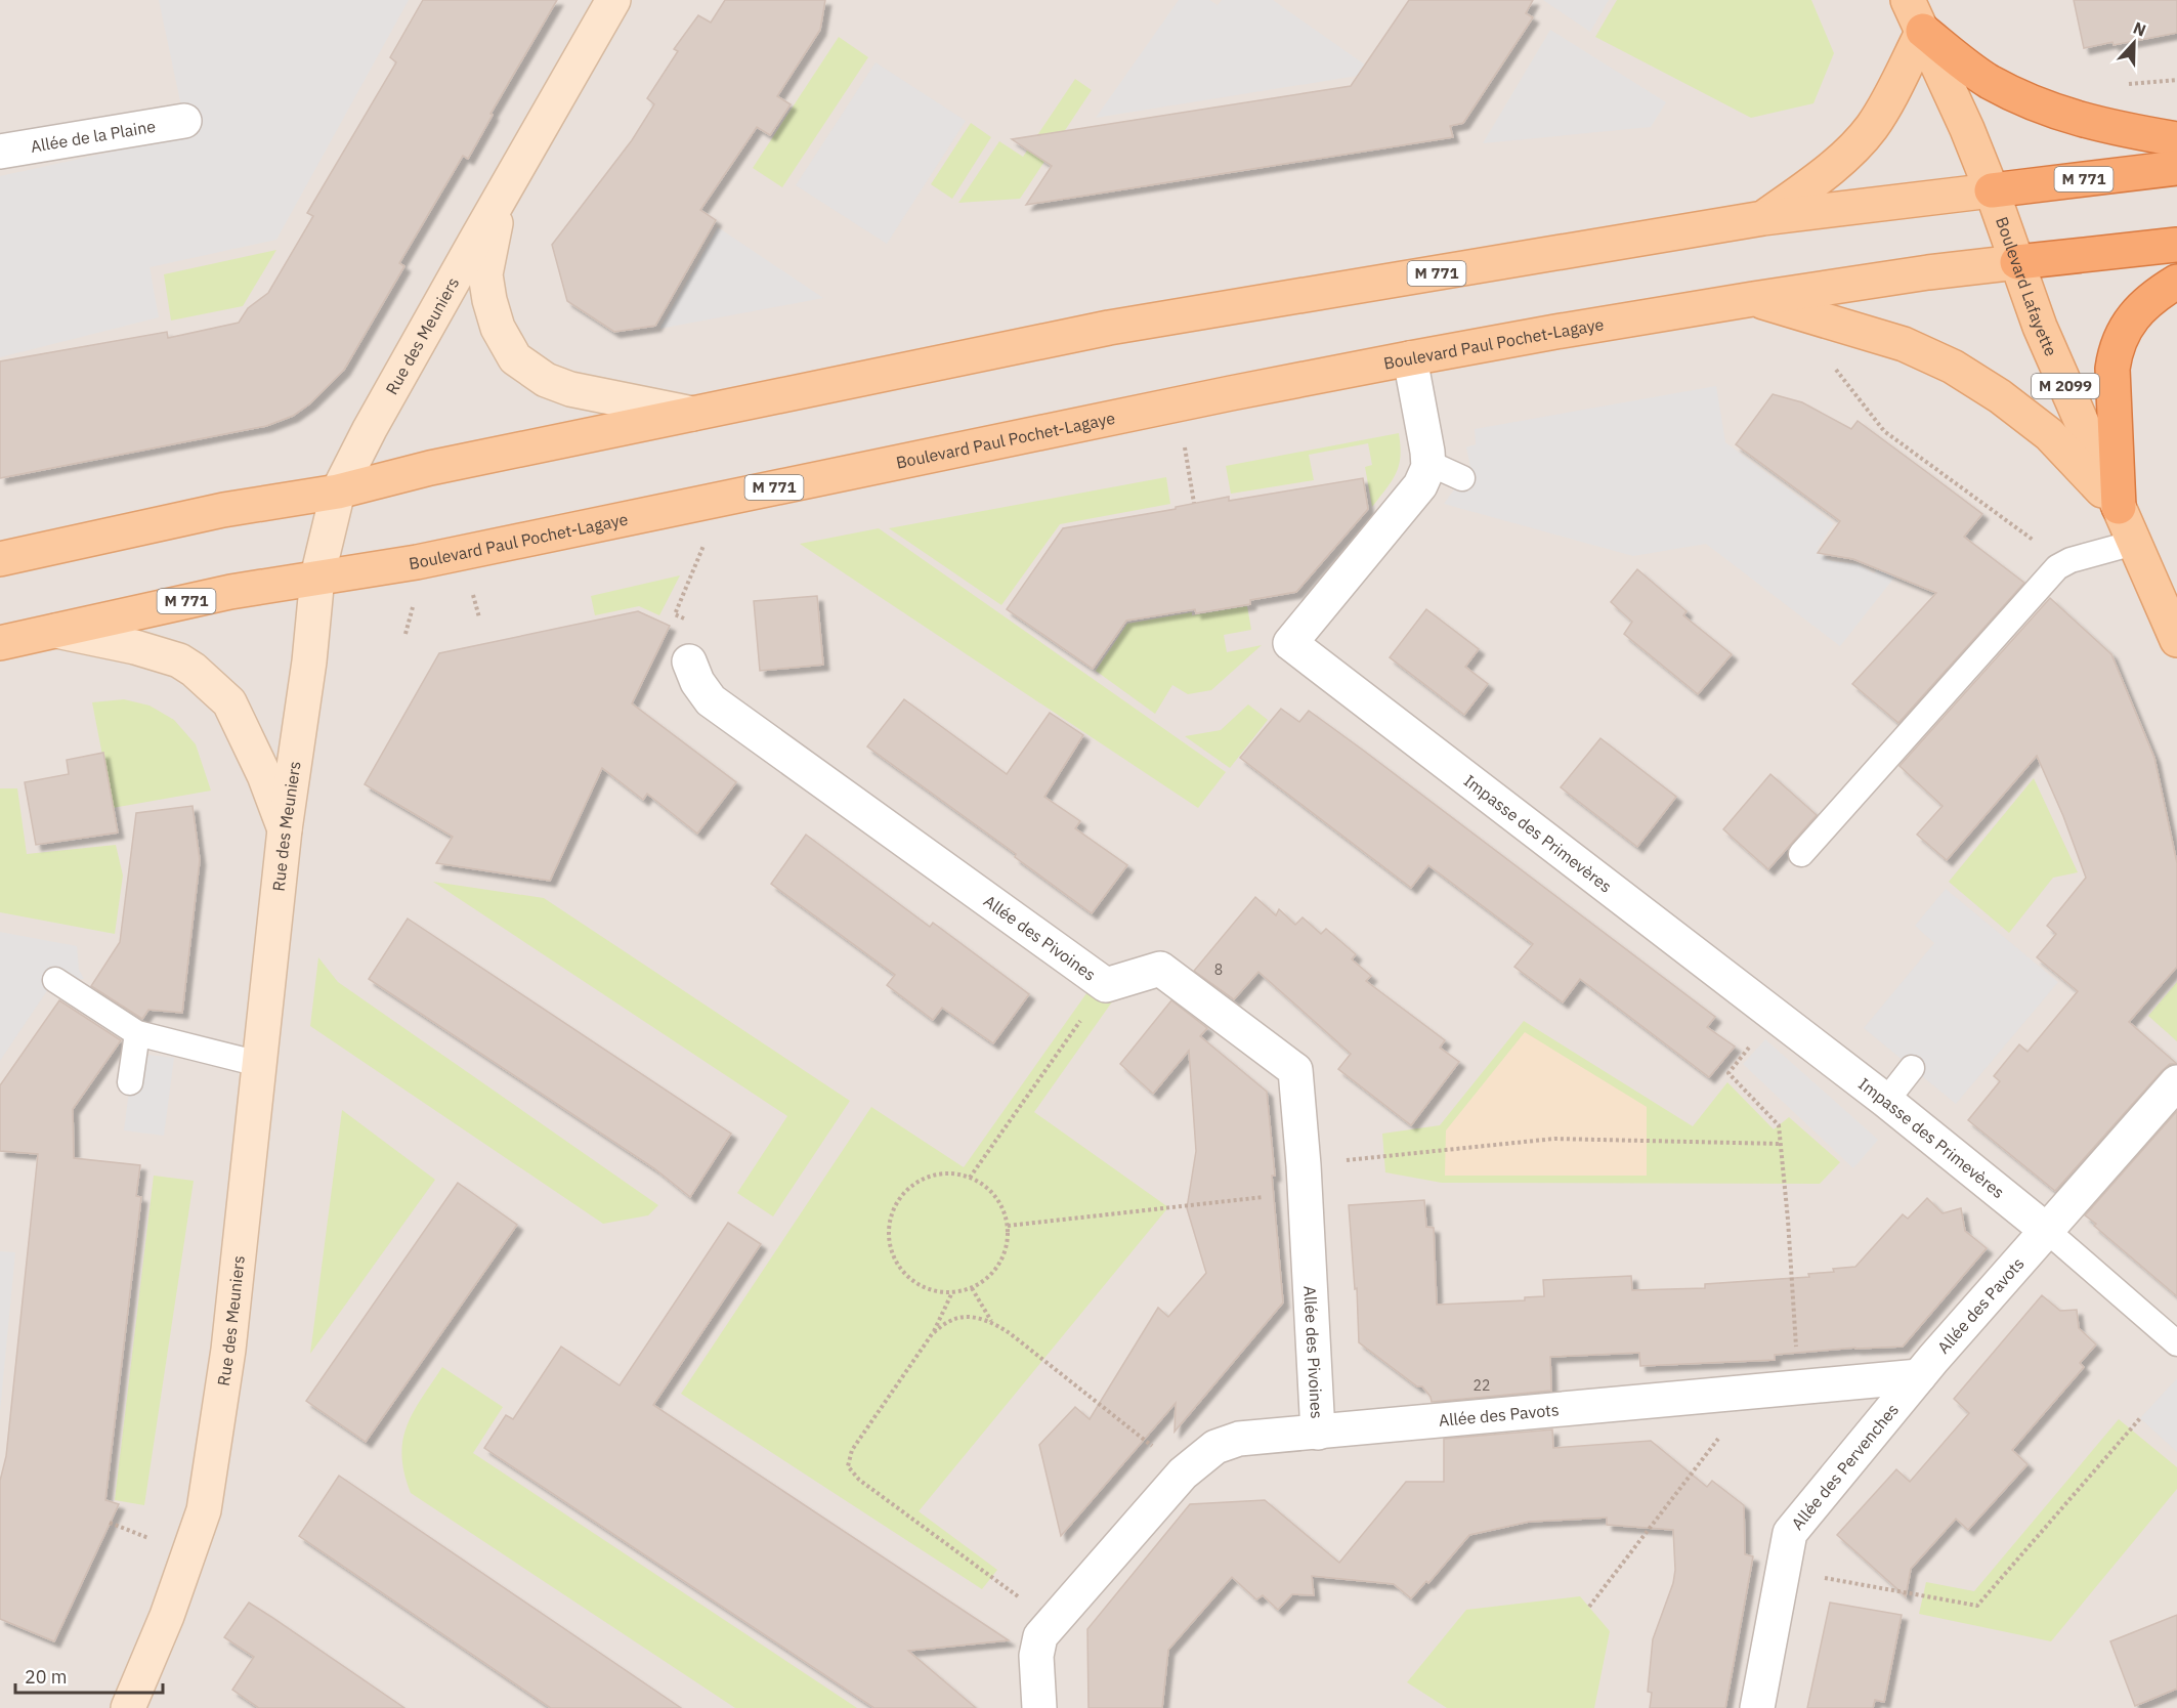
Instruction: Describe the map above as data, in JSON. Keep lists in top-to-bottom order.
{
  "streets": {
    "highway": ["M 771"],
    "main road": [
      "Boulevard Lafayette",
      "Rue des Meuniers",
      "Boulevard Paul Pochet-Lagaye",
      "M 2099"
    ],
    "street": [
      "Allée de la Plaine",
      "Impasse des Primevères",
      "Allée des Pivoines",
      "Allée des Pavots",
      "Allée des Pervenches"
    ]
  },
  "crossings": [
    ["M 771", "Boulevard Lafayette"],
    ["M 771", "Rue des Meuniers"],
    ["M 771", "Boulevard Paul Pochet-Lagaye"],
    ["Boulevard Lafayette", "Boulevard Paul Pochet-Lagaye"],
    ["Rue des Meuniers", "Boulevard Paul Pochet-Lagaye"],
    ["Impasse des Primevères", "Allée des Pavots"],
    ["Allée des Pivoines", "Allée des Pavots"],
    ["Allée des Pavots", "Allée des Pervenches"]
  ],
  "house_numbers": ["8", "22"],
  "scale_bar": "20 m",
  "north": "top"
}
